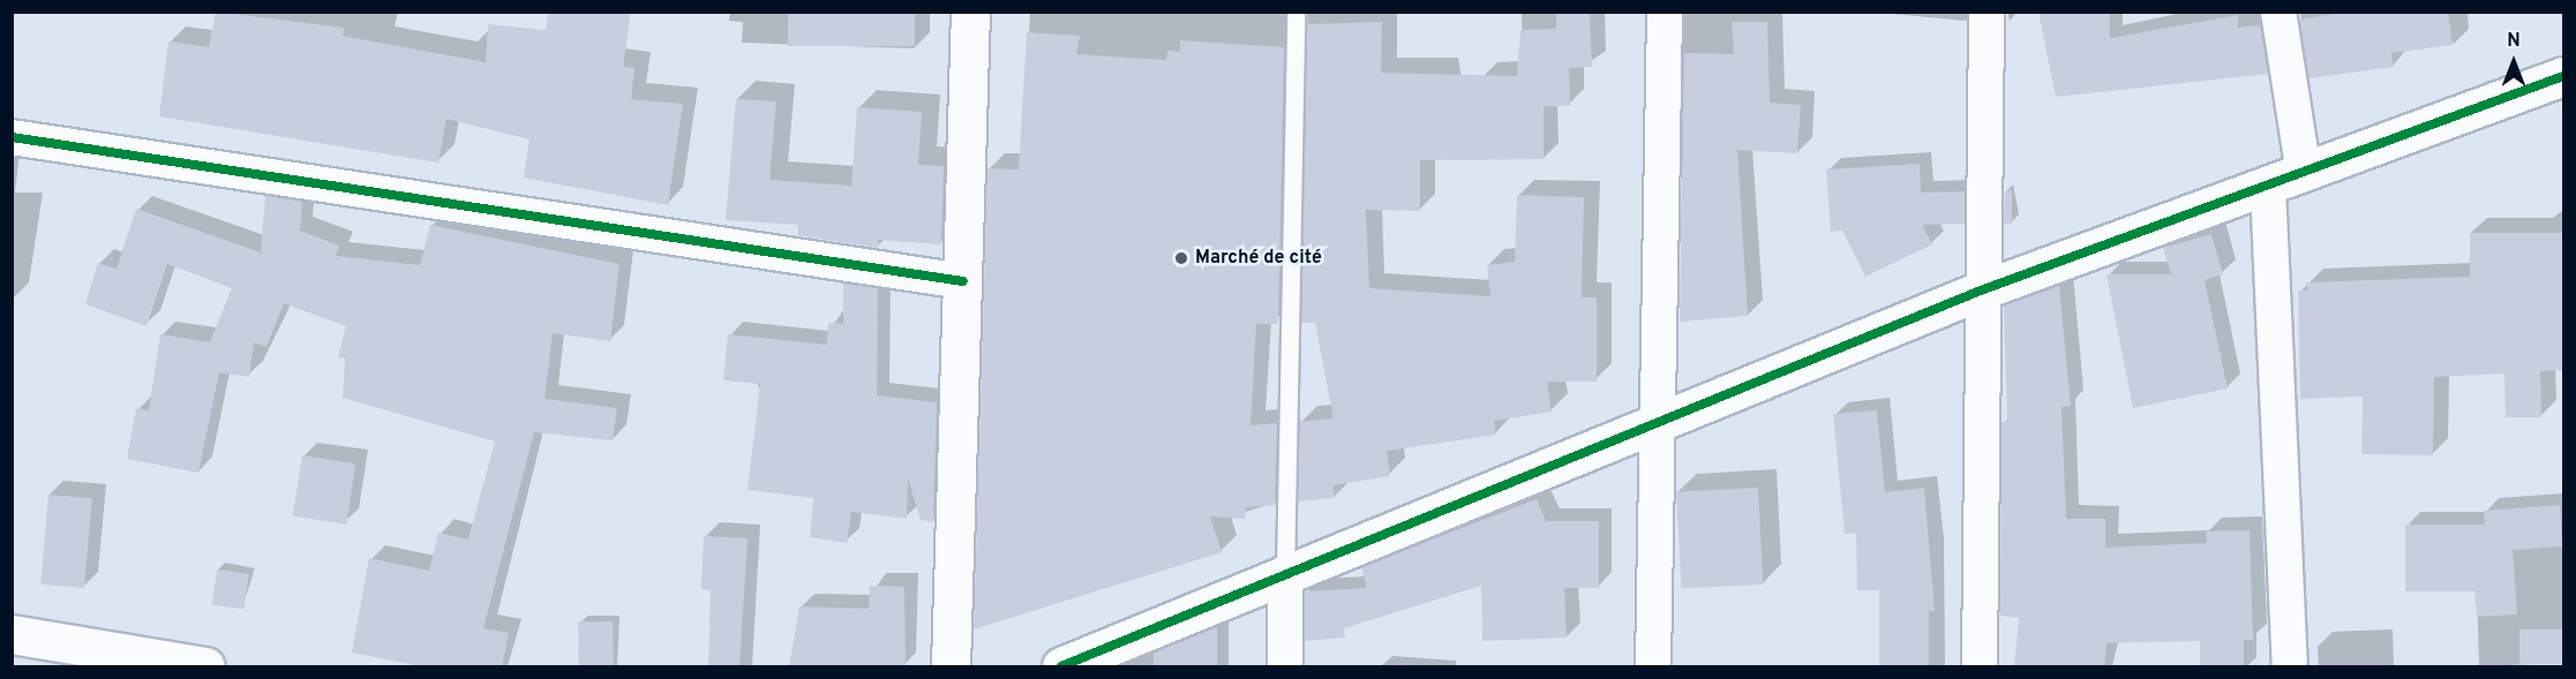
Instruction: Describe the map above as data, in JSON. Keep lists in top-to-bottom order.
{
  "places": ["Marché de cité"],
  "north": "top"
}
